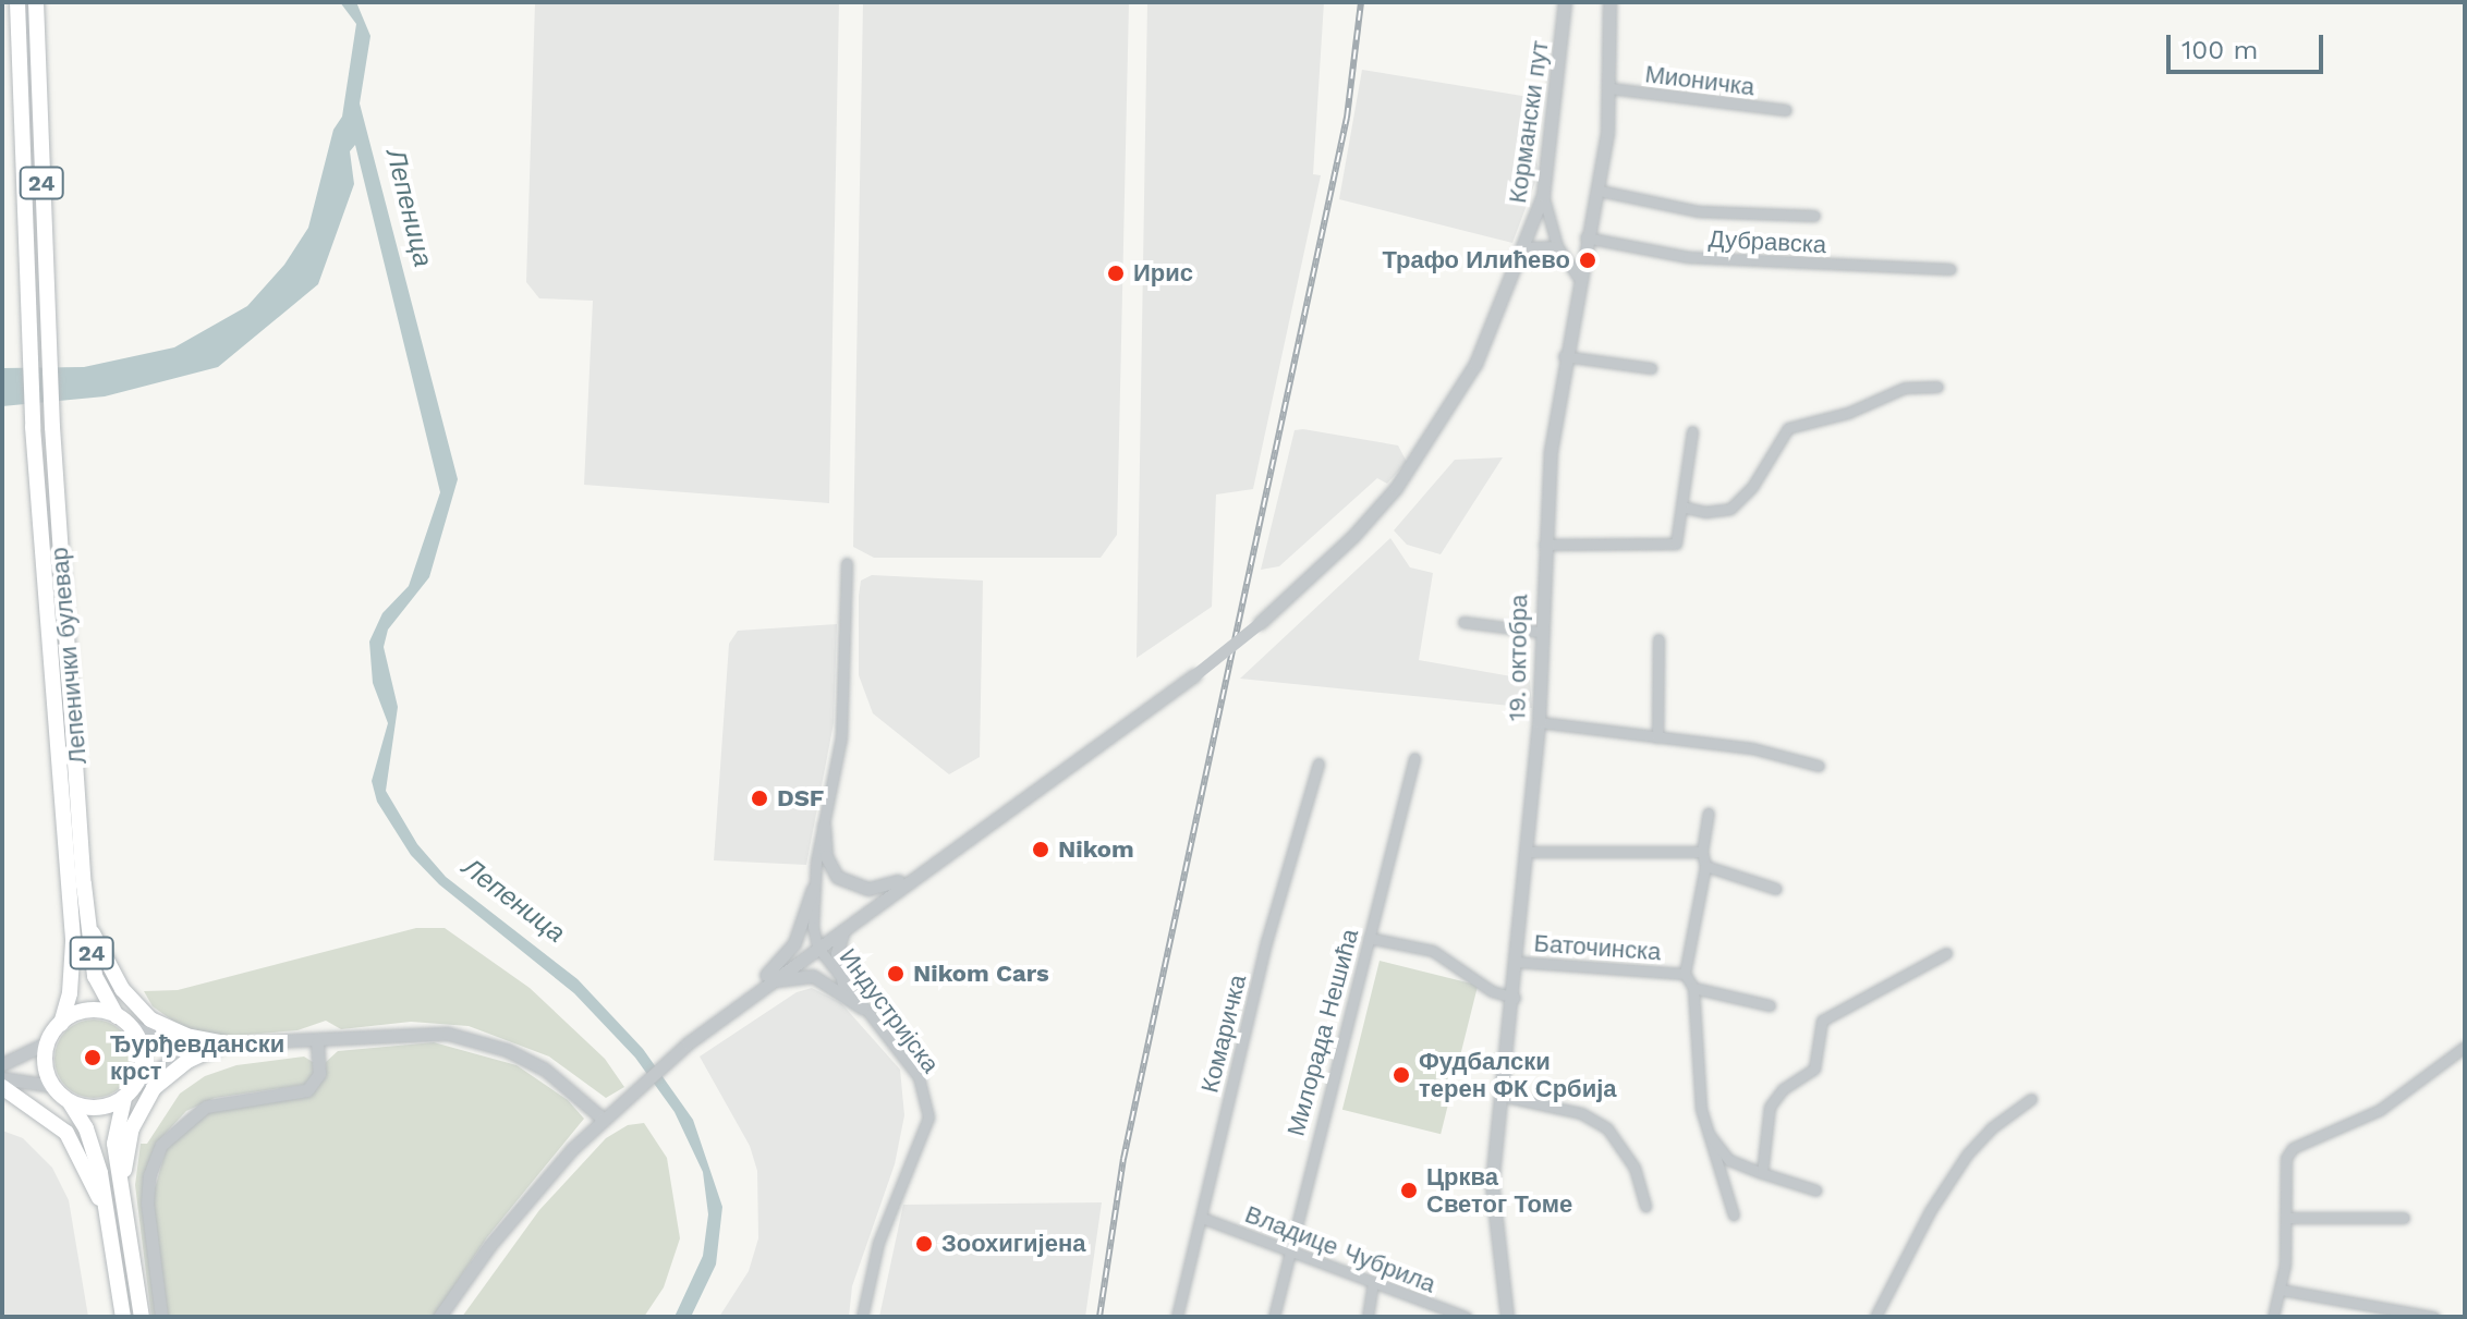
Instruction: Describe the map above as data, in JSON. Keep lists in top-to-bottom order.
{
  "streets": {
    "main road": ["24", "Лепенички булевар"],
    "street": [
      "Мионичка",
      "Кормански пут",
      "Дубравска",
      "19. октобра",
      "Баточинска",
      "Индустријска",
      "Милорада Нешића",
      "Комаричка",
      "Владице Чубрила"
    ]
  },
  "crossings": [
    ["Мионичка", "19. октобра"],
    ["Кормански пут", "Индустријска"],
    ["24", "Лепенички булевар"],
    ["Дубравска", "19. октобра"],
    ["19. октобра", "Баточинска"],
    ["Милорада Нешића", "Владице Чубрила"],
    ["Комаричка", "Владице Чубрила"]
  ],
  "water": ["Лепеница"],
  "places": [
    "Трафо Илићево",
    "Ирис",
    "DSF",
    "Nikom",
    "Nikom Cars",
    "Ђурђевдански крст",
    "Фудбалски терен ФК Србија",
    "Црква Светог Томе",
    "Зоохигијена"
  ],
  "scale_bar": "100 m"
}
